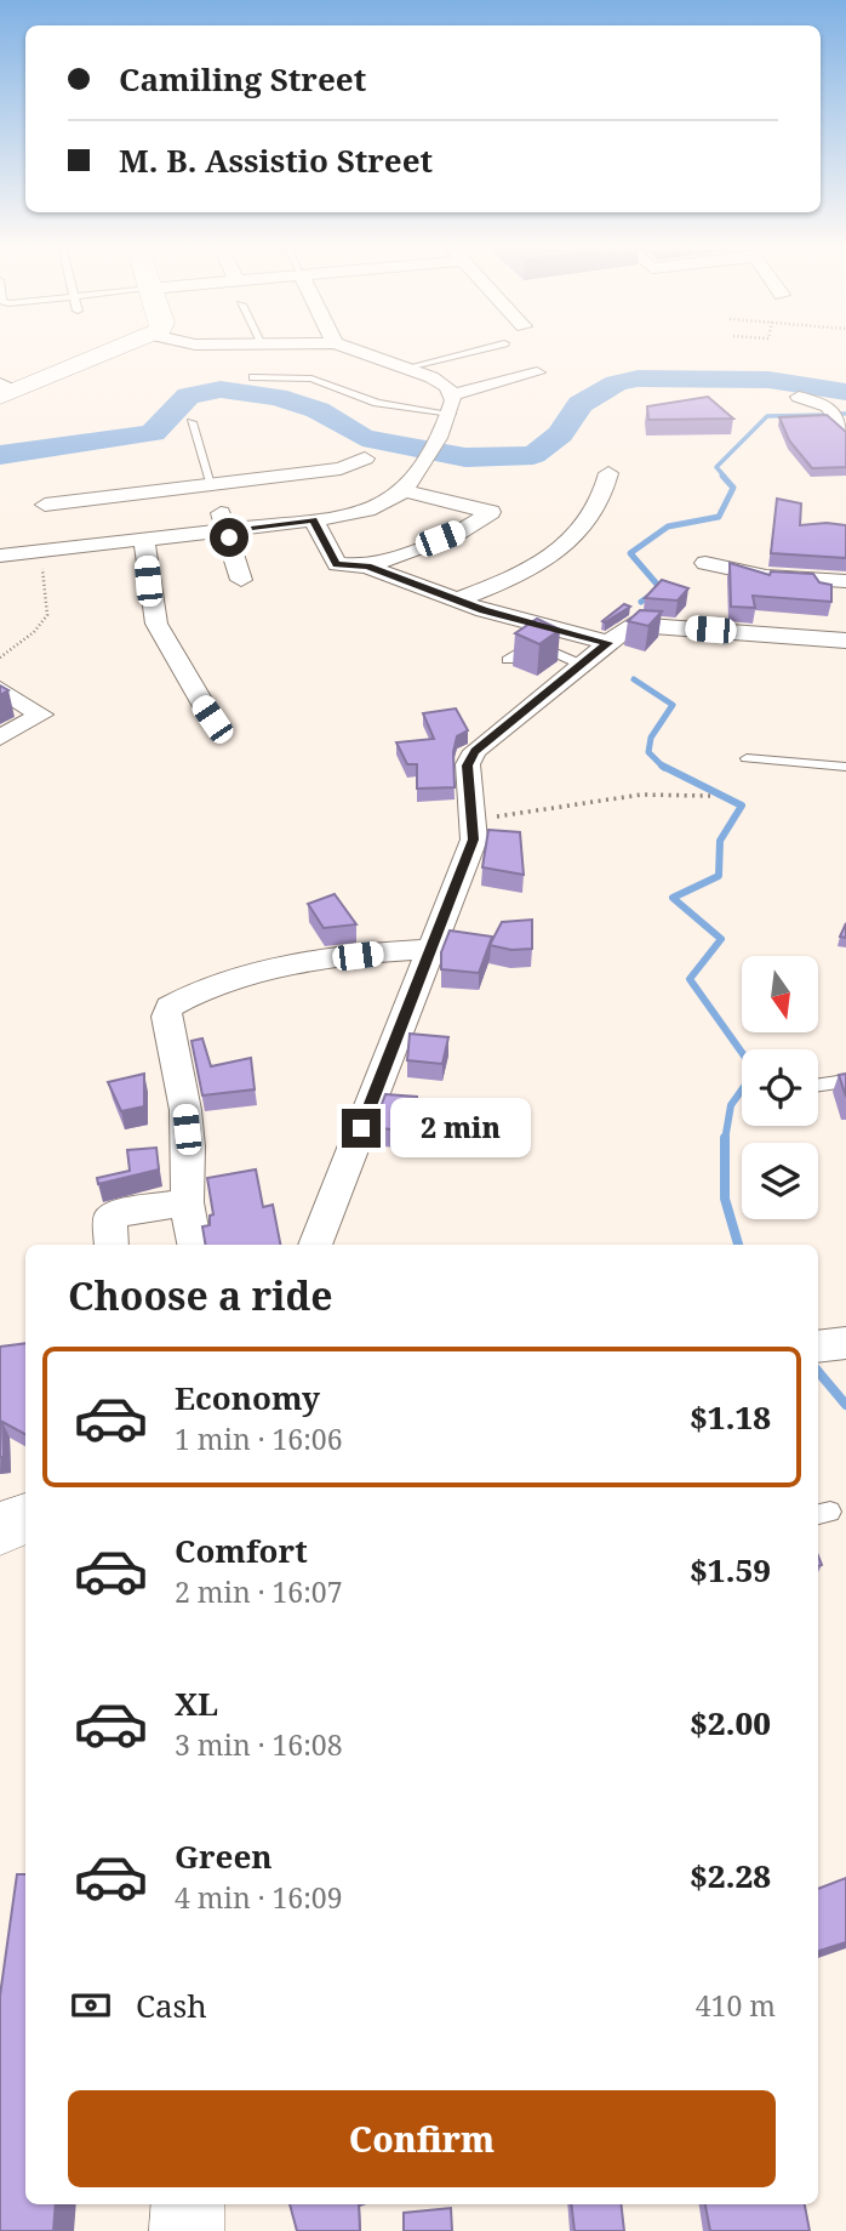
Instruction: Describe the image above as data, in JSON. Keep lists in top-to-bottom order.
{
  "north": "bottom",
  "page": {
    "banner": ["Camiling Street", "M. B. Assistio Street"],
    "bubble": "2 min",
    "heading": "Choose a ride",
    "list": [
      {
        "name": "Economy",
        "note": "1 min · 16:06",
        "value": "$1.18"
      },
      {
        "name": "Comfort",
        "note": "2 min · 16:07",
        "value": "$1.59"
      },
      {
        "name": "XL",
        "note": "3 min · 16:08",
        "value": "$2.00"
      },
      {
        "name": "Green",
        "note": "4 min · 16:09",
        "value": "$2.28"
      }
    ],
    "pay": ["Cash", "410 m"],
    "buttons": "Confirm"
  }
}
